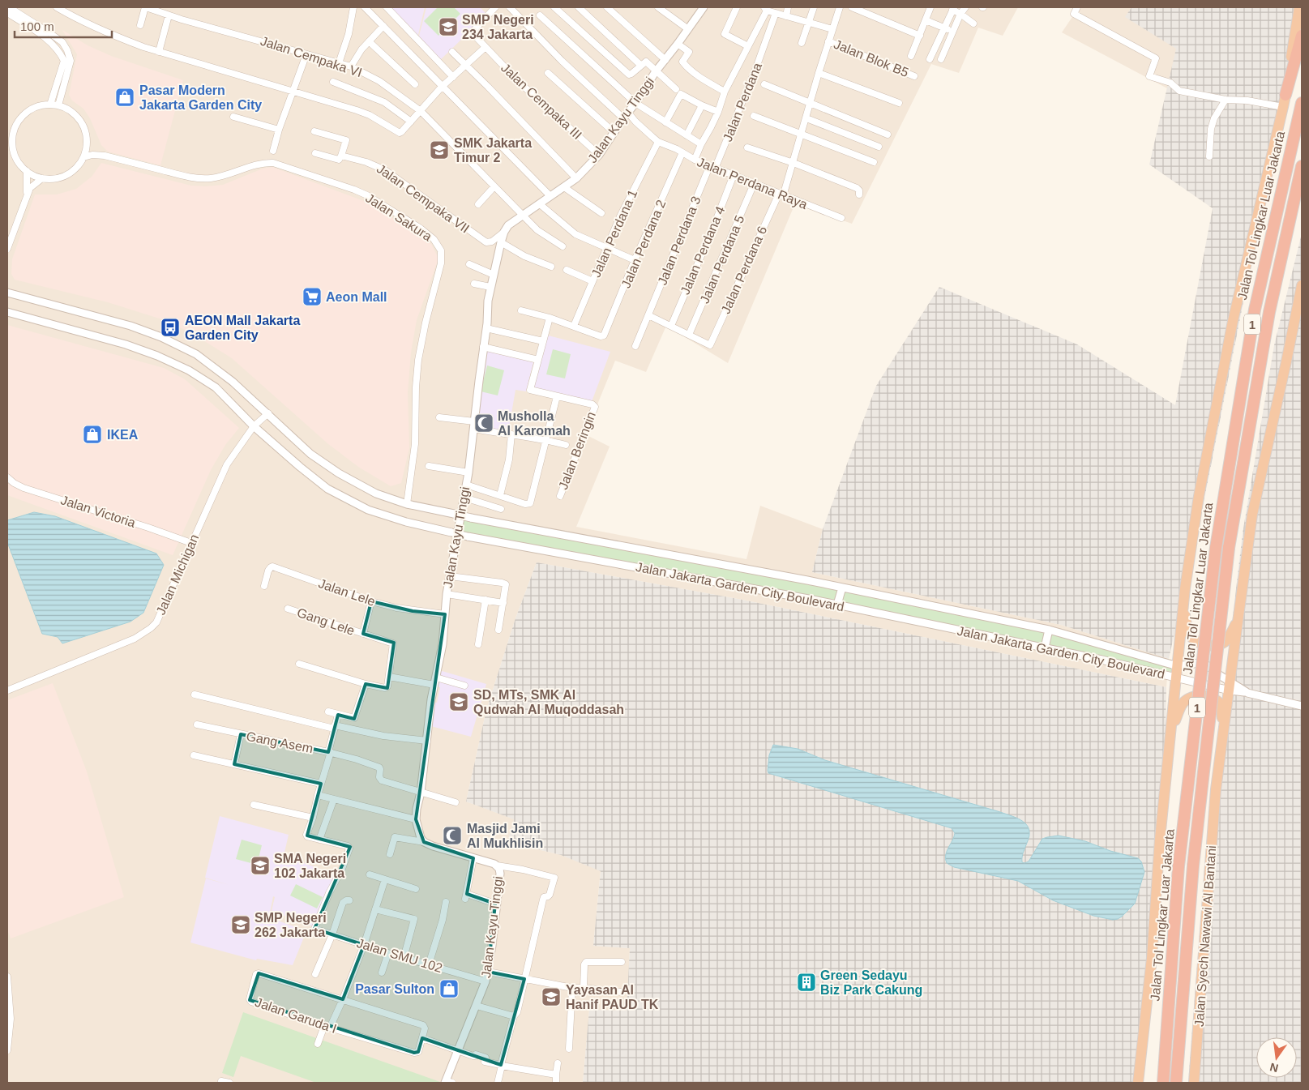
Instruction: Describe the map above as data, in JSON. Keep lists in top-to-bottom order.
{
  "streets": {
    "highway": ["Jalan Tol Lingkar Luar Jakarta", "1", "Jalan Syech Nawawi Al Bantani"],
    "street": [
      "Jalan Cempaka VI",
      "Jalan Blok B5",
      "Jalan Cempaka III",
      "Jalan Perdana",
      "Jalan Kayu Tinggi",
      "Jalan Perdana Raya",
      "Jalan Cempaka VII",
      "Jalan Sakura",
      "Jalan Perdana 1",
      "Jalan Perdana 3",
      "Jalan Perdana 2",
      "Jalan Perdana 4",
      "Jalan Perdana 5",
      "Jalan Perdana 6",
      "Jalan Beringin",
      "Jalan Victoria",
      "Jalan Michigan",
      "Jalan Jakarta Garden City Boulevard",
      "Jalan Lele",
      "Gang Lele",
      "Gang Asem",
      "Jalan SMU 102",
      "Jalan Garuda I"
    ]
  },
  "crossings": [
    ["Jalan Cempaka VI", "Jalan Kayu Tinggi"],
    ["Jalan Blok B5", "Jalan Perdana 6"],
    ["Jalan Cempaka III", "Jalan Kayu Tinggi"],
    ["Jalan Perdana", "Jalan Perdana Raya"],
    ["Jalan Perdana", "Jalan Perdana 3"],
    ["Jalan Kayu Tinggi", "Jalan Perdana Raya"],
    ["Jalan Kayu Tinggi", "Jalan Cempaka VII"],
    ["Jalan Kayu Tinggi", "Jalan Lele"],
    ["Jalan Kayu Tinggi", "Jalan SMU 102"],
    ["Jalan Perdana Raya", "Jalan Perdana 1"],
    ["Jalan Perdana Raya", "Jalan Perdana 3"],
    ["Jalan Perdana Raya", "Jalan Perdana 2"],
    ["Jalan Perdana Raya", "Jalan Perdana 4"],
    ["Jalan Perdana Raya", "Jalan Perdana 5"],
    ["Jalan Perdana Raya", "Jalan Perdana 6"],
    ["Jalan Sakura", "Jalan Jakarta Garden City Boulevard"],
    ["Jalan Perdana 1", "Jalan Perdana 2"],
    ["Jalan Perdana 5", "Jalan Perdana 6"],
    ["Jalan Victoria", "Jalan Michigan"],
    ["Jalan Michigan", "Jalan Jakarta Garden City Boulevard"],
    ["Gang Asem", "Jalan SMU 102"]
  ],
  "places": {
    "school or university": [
      "SMP Negeri 234 Jakarta",
      "SMK Jakarta Timur 2",
      "SD, MTs, SMK Al Qudwah Al Muqoddasah",
      "SMA Negeri 102 Jakarta",
      "SMP Negeri 262 Jakarta",
      "Yayasan Al Hanif PAUD TK"
    ],
    "shop": ["Pasar Modern Jakarta Garden City", "IKEA", "Pasar Sulton"],
    "supermarket": ["Aeon Mall"],
    "bus stop": ["AEON Mall Jakarta Garden City"],
    "mosque": ["Musholla Al Karomah", "Masjid Jami Al Mukhlisin"],
    "building": ["Green Sedayu Biz Park Cakung"]
  },
  "scale_bar": "100 m",
  "north": "bottom"
}
